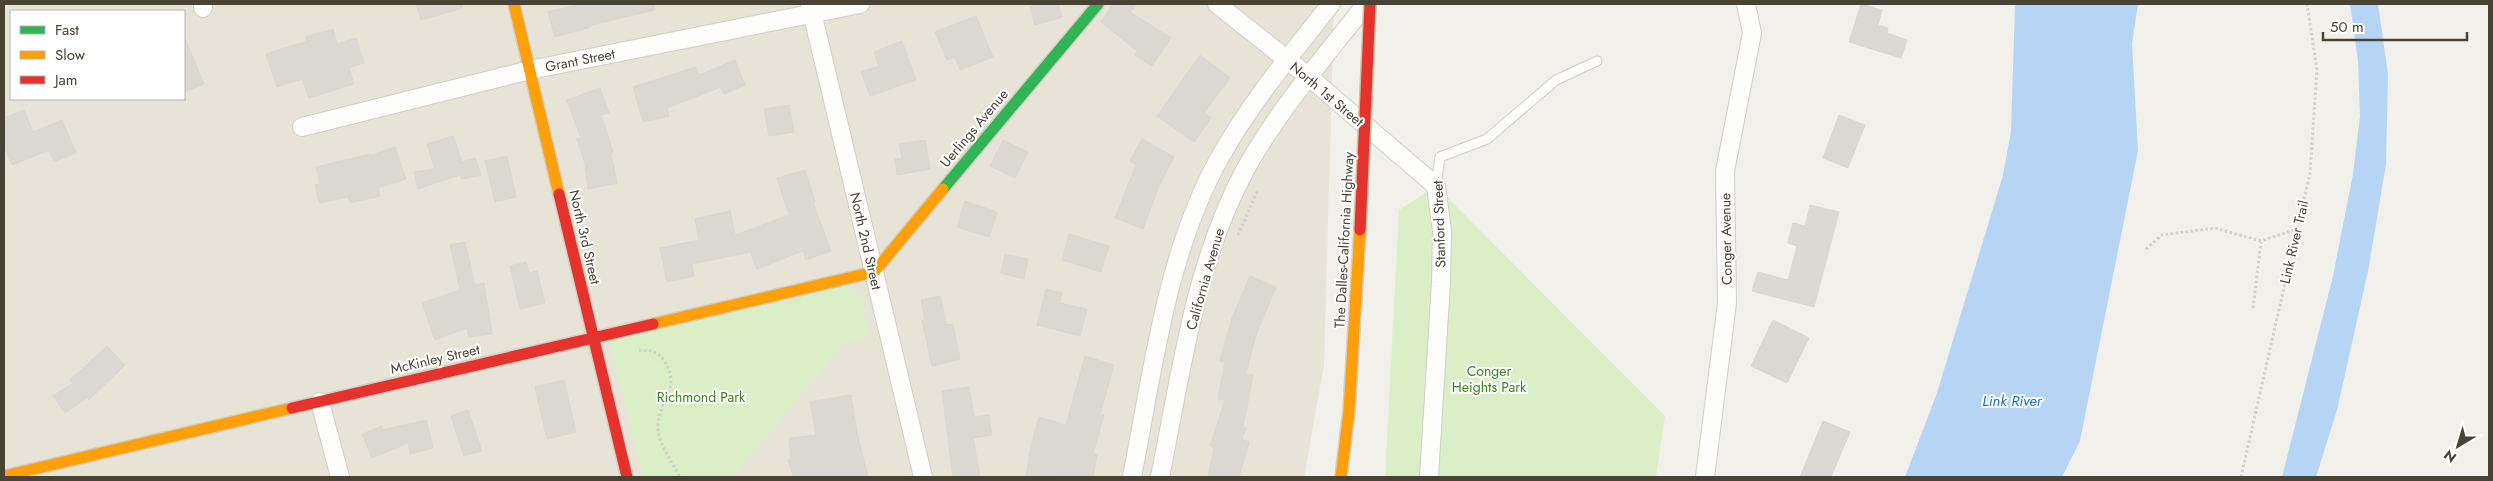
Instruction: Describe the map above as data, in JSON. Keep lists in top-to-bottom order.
{
  "streets": {
    "main road": [
      "Uerlings Avenue",
      "North 3rd Street",
      "The Dalles-California Highway",
      "McKinley Street"
    ],
    "street": [
      "Grant Street",
      "North 1st Street",
      "Stanford Street",
      "Conger Avenue",
      "North 2nd Street",
      "California Avenue"
    ],
    "path": ["Link River Trail"]
  },
  "crossings": [
    ["Grant Street", "North 3rd Street"],
    ["Grant Street", "North 2nd Street"],
    ["North 1st Street", "Stanford Street"],
    ["North 1st Street", "California Avenue"],
    ["Uerlings Avenue", "North 2nd Street"],
    ["Uerlings Avenue", "McKinley Street"],
    ["North 3rd Street", "McKinley Street"],
    ["The Dalles-California Highway", "California Avenue"],
    ["North 2nd Street", "McKinley Street"]
  ],
  "water": ["Link River"],
  "parks": ["Conger Heights Park", "Richmond Park"],
  "legend": ["Fast", "Slow", "Jam"],
  "scale_bar": "50 m",
  "north": "bottom left"
}
